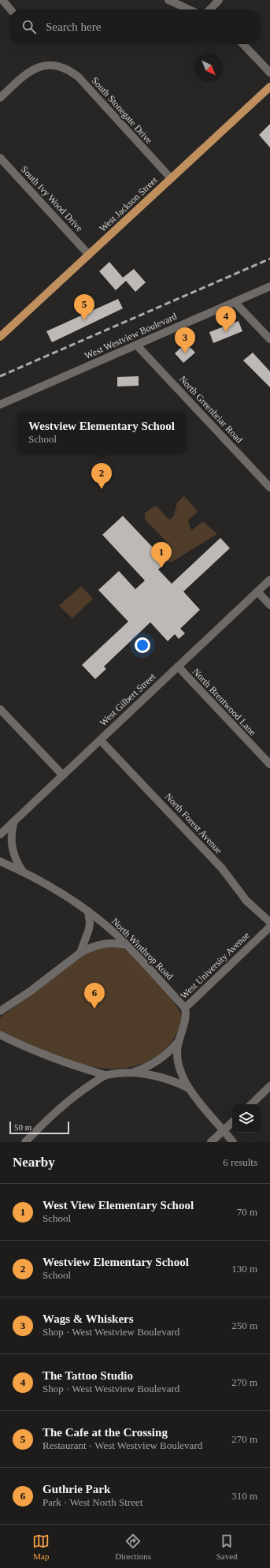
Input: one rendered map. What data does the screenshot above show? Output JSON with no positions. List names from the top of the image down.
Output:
{
  "streets": {
    "main road": ["West Jackson Street"],
    "street": [
      "South Stonegate Drive",
      "South Ivy Wood Drive",
      "West Westview Boulevard",
      "North Greenbriar Road",
      "West Gilbert Street",
      "North Brentwood Lane",
      "North Forest Avenue",
      "North Winthrop Road",
      "West University Avenue"
    ]
  },
  "crossings": [
    ["South Stonegate Drive", "West Jackson Street"],
    ["South Ivy Wood Drive", "West Jackson Street"],
    ["West Westview Boulevard", "North Greenbriar Road"],
    ["West Gilbert Street", "North Brentwood Lane"],
    ["West Gilbert Street", "North Forest Avenue"],
    ["North Winthrop Road", "West University Avenue"]
  ],
  "scale_bar": "50 m",
  "north": "bottom right",
  "page": {
    "search": "Search here",
    "pins": [
      "5",
      "4",
      "3",
      "2",
      "1",
      "6"
    ],
    "popup": ["Westview Elementary School", "School"],
    "scale": "50 m",
    "heading": ["Nearby", "6 results"],
    "list": [
      {
        "mark": "1",
        "name": "West View Elementary School",
        "note": "School",
        "value": "70 m"
      },
      {
        "mark": "2",
        "name": "Westview Elementary School",
        "note": "School",
        "value": "130 m"
      },
      {
        "mark": "3",
        "name": "Wags & Whiskers",
        "note": "Shop · West Westview Boulevard",
        "value": "250 m"
      },
      {
        "mark": "4",
        "name": "The Tattoo Studio",
        "note": "Shop · West Westview Boulevard",
        "value": "270 m"
      },
      {
        "mark": "5",
        "name": "The Cafe at the Crossing",
        "note": "Restaurant · West Westview Boulevard",
        "value": "270 m"
      },
      {
        "mark": "6",
        "name": "Guthrie Park",
        "note": "Park · West North Street",
        "value": "310 m"
      }
    ],
    "nav": ["Map", "Directions", "Saved"]
  }
}
